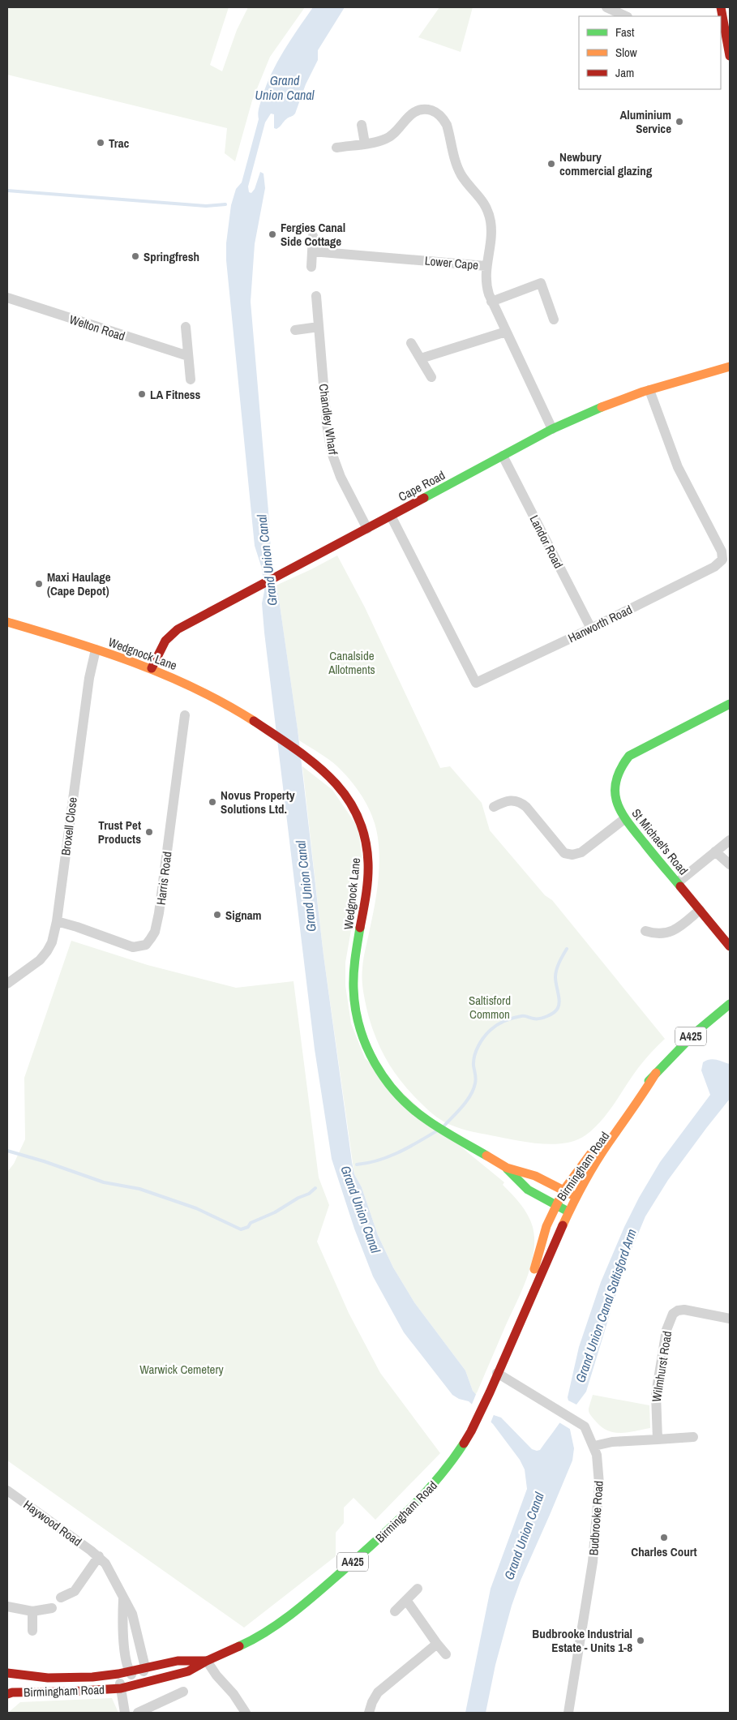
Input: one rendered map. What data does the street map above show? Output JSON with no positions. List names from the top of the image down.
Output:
{
  "streets": {
    "street": [
      "Lower Cape",
      "Welton Road",
      "Chandley Wharf",
      "Cape Road",
      "Landor Road",
      "Hanworth Road",
      "Wedgnock Lane",
      "Broxell Close",
      "St Michael's Road",
      "Harris Road",
      "A425",
      "Birmingham Road",
      "Wilmhurst Road",
      "Budbrooke Road",
      "Haywood Road"
    ]
  },
  "crossings": [
    ["Lower Cape", "Cape Road"],
    ["Chandley Wharf", "Cape Road"],
    ["Cape Road", "Landor Road"],
    ["Cape Road", "Hanworth Road"],
    ["Cape Road", "Wedgnock Lane"],
    ["Landor Road", "Hanworth Road"],
    ["Wedgnock Lane", "Broxell Close"],
    ["Wedgnock Lane", "Birmingham Road"],
    ["Broxell Close", "Harris Road"],
    ["Birmingham Road", "Budbrooke Road"],
    ["Birmingham Road", "Haywood Road"]
  ],
  "water": ["Grand Union Canal", "Grand Union Canal Saltisford Arm"],
  "parks": ["Canalside Allotments", "Saltisford Common", "Warwick Cemetery"],
  "places": [
    "Aluminium Service",
    "Trac",
    "Newbury commercial glazing",
    "Fergies Canal Side Cottage",
    "Springfresh",
    "LA Fitness",
    "Maxi Haulage (Cape Depot)",
    "Novus Property Solutions Ltd.",
    "Trust Pet Products",
    "Signam",
    "Charles Court",
    "Budbrooke Industrial Estate - Units 1-8"
  ],
  "legend": ["Fast", "Slow", "Jam"]
}
